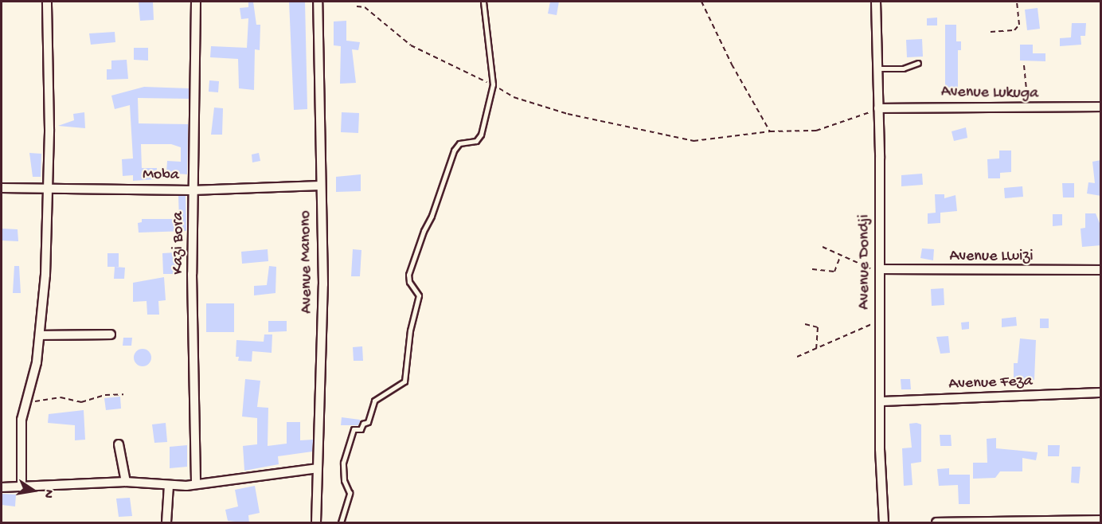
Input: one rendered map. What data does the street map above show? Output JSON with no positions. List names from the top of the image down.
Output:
{
  "streets": {
    "street": [
      "Avenue Lukuga",
      "Moba",
      "Kazi Bora",
      "Avenue Lwizi",
      "Avenue Manono",
      "Avenue Dondji",
      "Avenue Feza"
    ]
  },
  "crossings": [
    ["Avenue Lukuga", "Avenue Dondji"],
    ["Moba", "Kazi Bora"],
    ["Moba", "Avenue Manono"],
    ["Avenue Lwizi", "Avenue Dondji"],
    ["Avenue Dondji", "Avenue Feza"]
  ],
  "north": "right"
}
